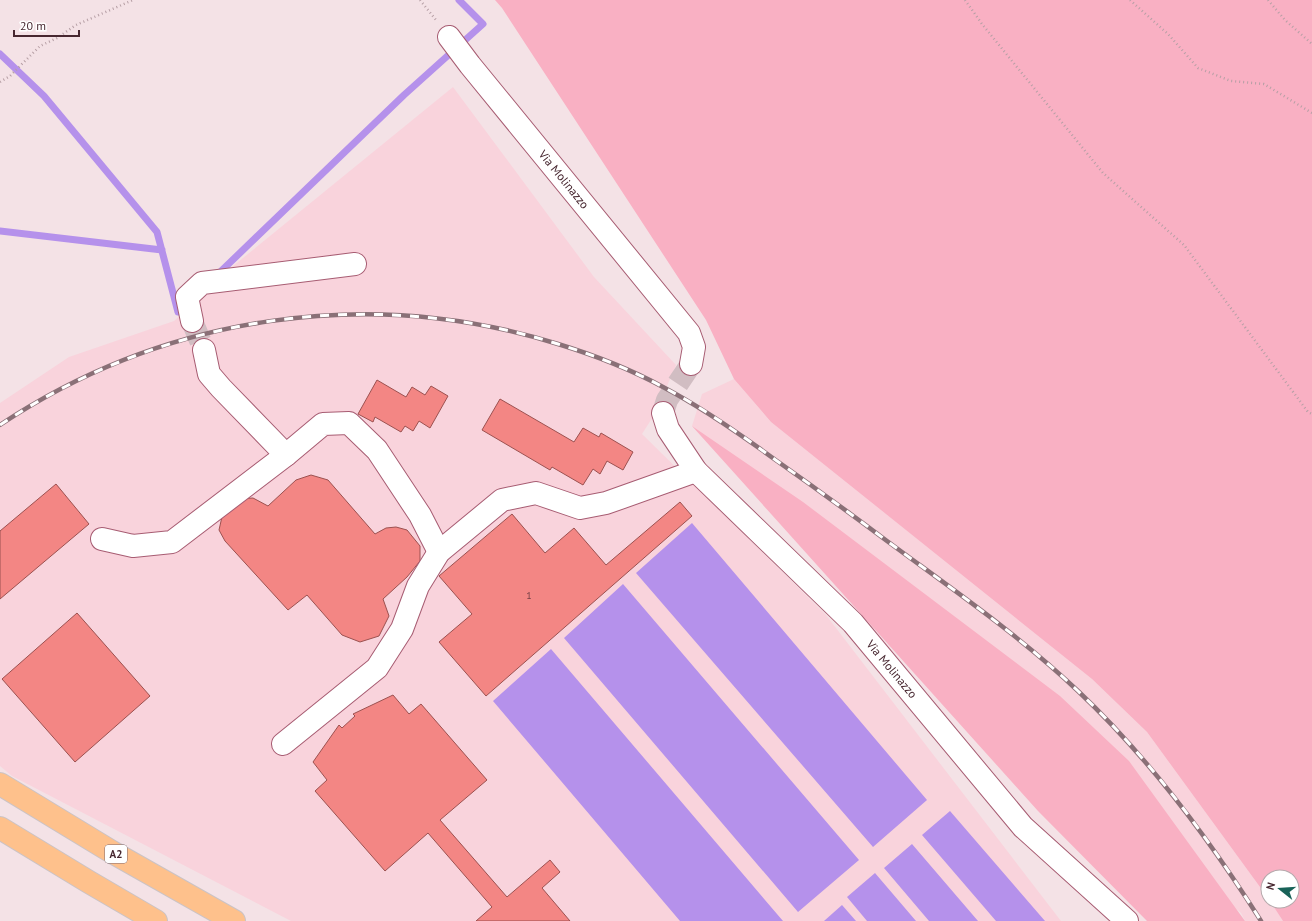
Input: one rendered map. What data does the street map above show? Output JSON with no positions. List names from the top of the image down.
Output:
{
  "streets": {
    "highway": ["A2"],
    "street": ["Via Molinazzo"]
  },
  "house_numbers": ["1"],
  "scale_bar": "20 m",
  "north": "left"
}
